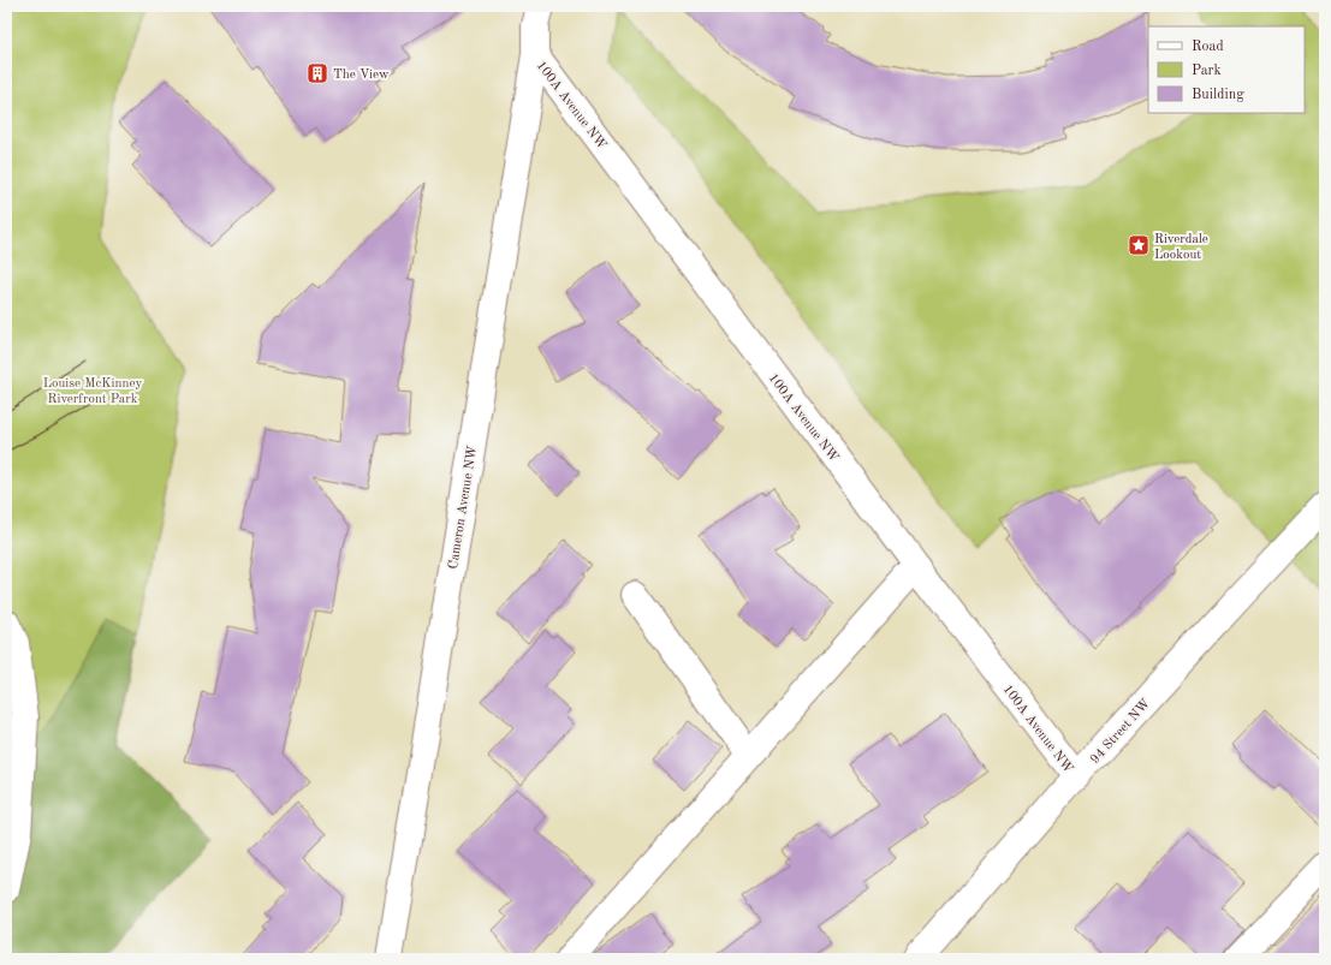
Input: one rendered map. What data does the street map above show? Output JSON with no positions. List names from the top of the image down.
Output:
{
  "streets": {
    "street": ["100A Avenue NW", "Cameron Avenue NW", "94 Street NW"]
  },
  "crossings": [
    ["100A Avenue NW", "Cameron Avenue NW"],
    ["100A Avenue NW", "94 Street NW"]
  ],
  "parks": ["Louise McKinney Riverfront Park"],
  "places": {
    "building": ["The View"],
    "place": ["Riverdale Lookout"]
  },
  "legend": ["Road", "Park", "Building"]
}
